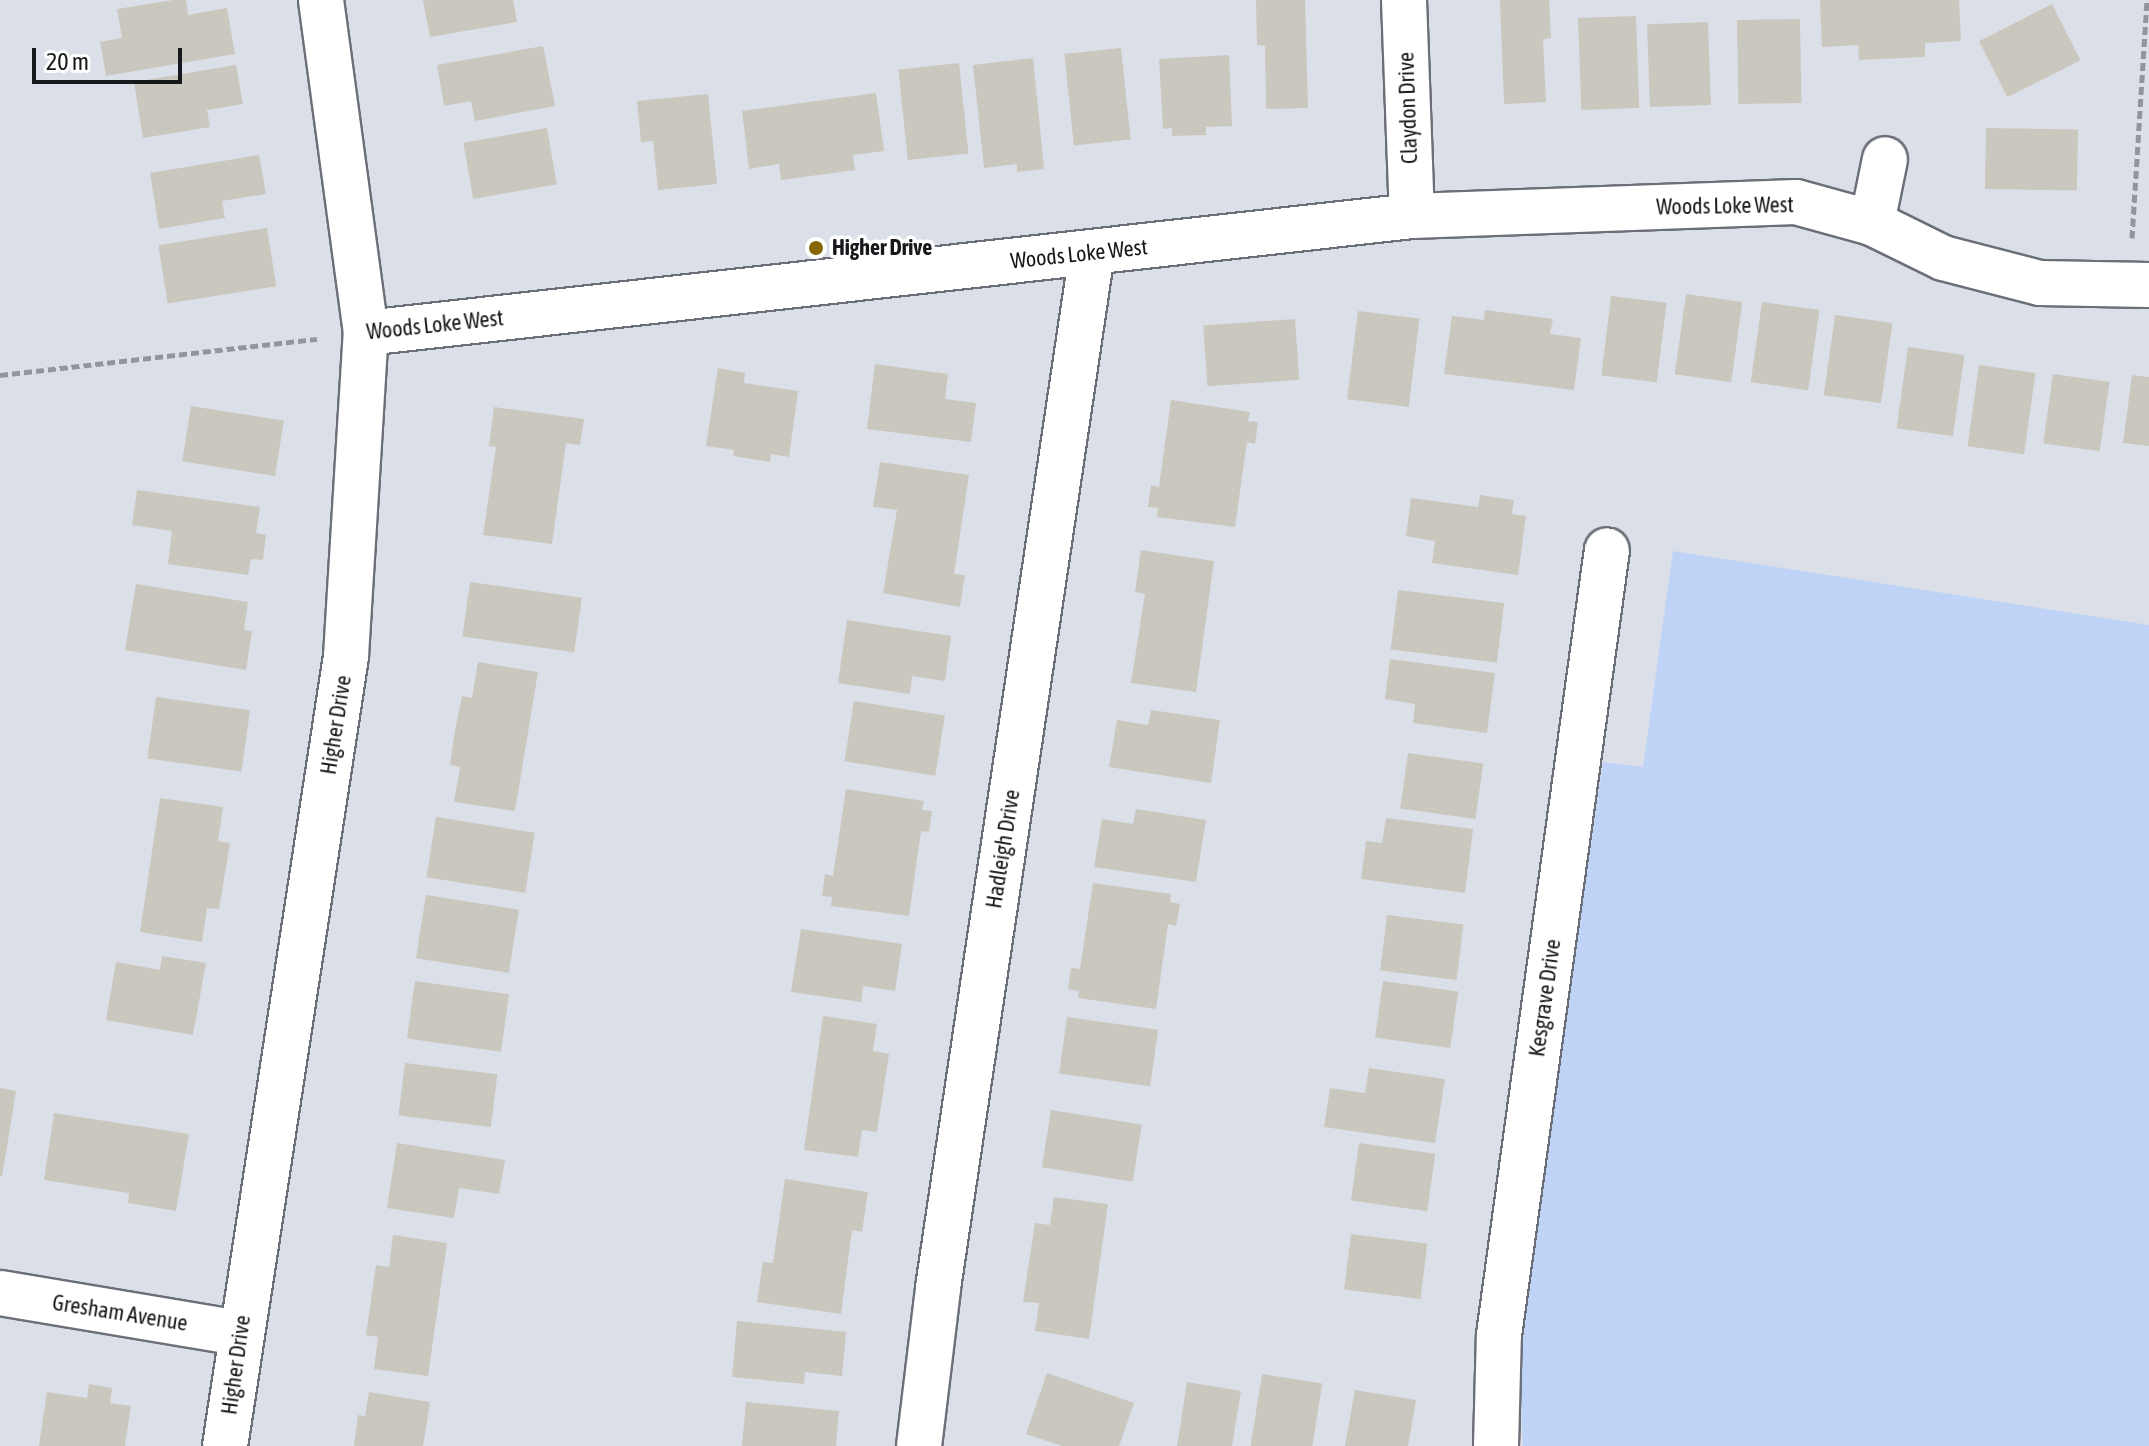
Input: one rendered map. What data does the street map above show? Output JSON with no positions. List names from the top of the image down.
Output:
{
  "streets": {
    "street": [
      "Claydon Drive",
      "Woods Loke West",
      "Higher Drive",
      "Hadleigh Drive",
      "Kesgrave Drive",
      "Gresham Avenue"
    ]
  },
  "crossings": [
    ["Claydon Drive", "Woods Loke West"],
    ["Woods Loke West", "Higher Drive"],
    ["Woods Loke West", "Hadleigh Drive"],
    ["Higher Drive", "Gresham Avenue"]
  ],
  "places": ["Higher Drive"],
  "scale_bar": "20 m"
}
